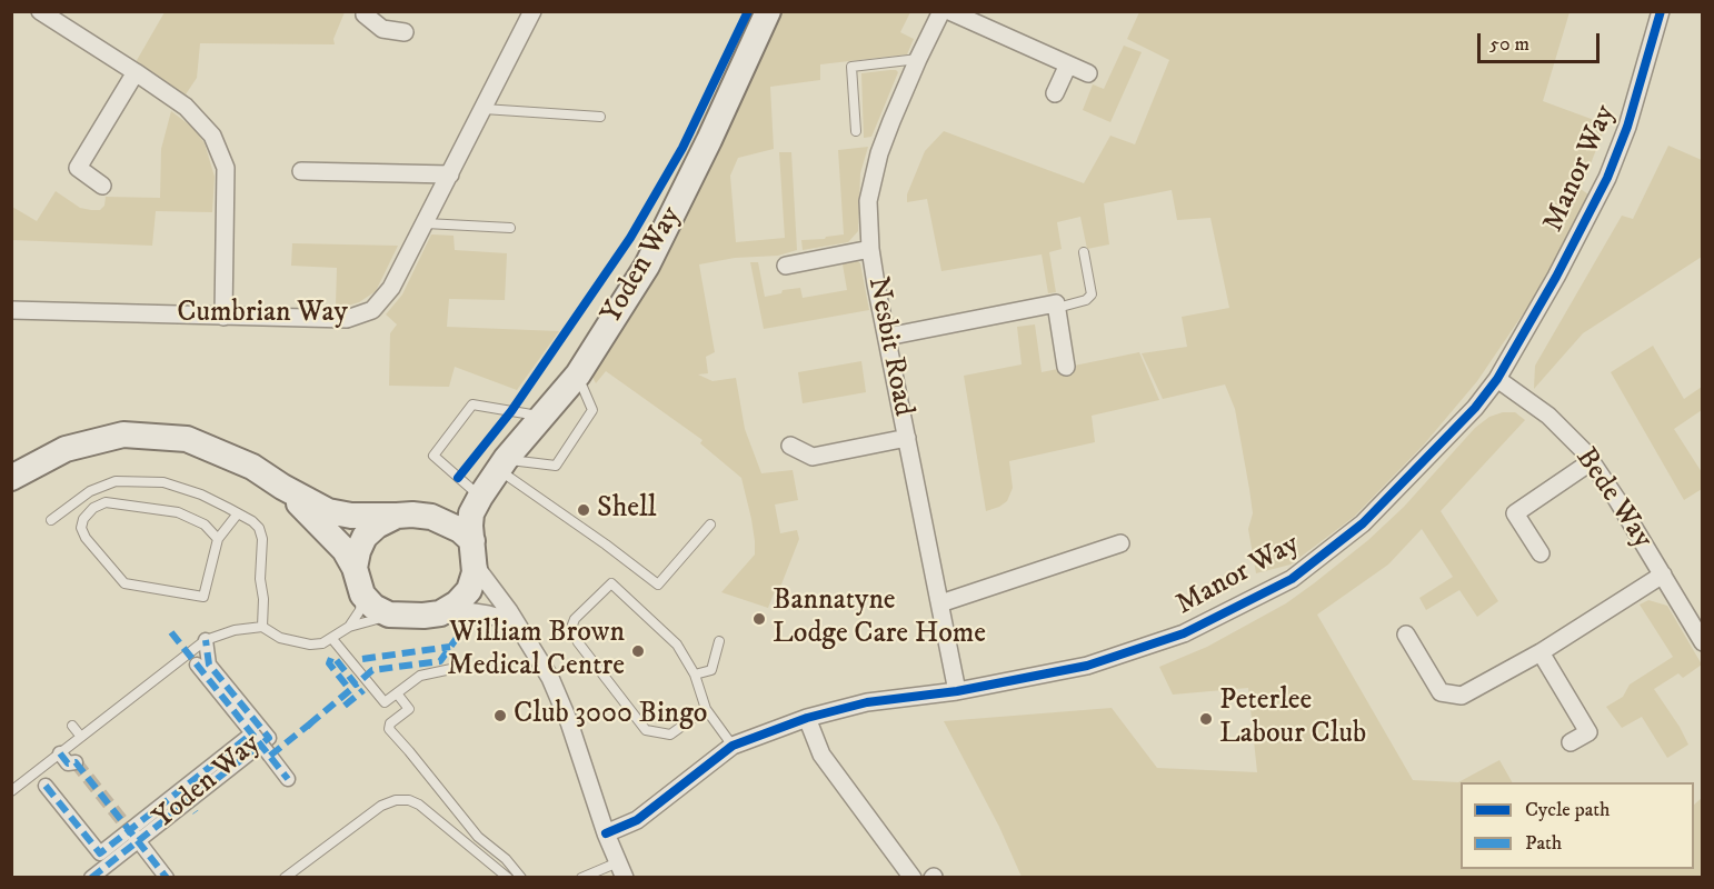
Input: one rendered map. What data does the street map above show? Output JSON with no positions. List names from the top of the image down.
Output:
{
  "streets": {
    "main road": ["Yoden Way"],
    "street": [
      "Manor Way",
      "Cumbrian Way",
      "Nesbit Road",
      "Bede Way"
    ]
  },
  "crossings": [
    ["Manor Way", "Nesbit Road"],
    ["Manor Way", "Bede Way"]
  ],
  "places": [
    "Shell",
    "Bannatyne Lodge Care Home",
    "William Brown Medical Centre",
    "Club 3000 Bingo",
    "Peterlee Labour Club"
  ],
  "legend": ["Cycle path", "Path"],
  "scale_bar": "50 m"
}
